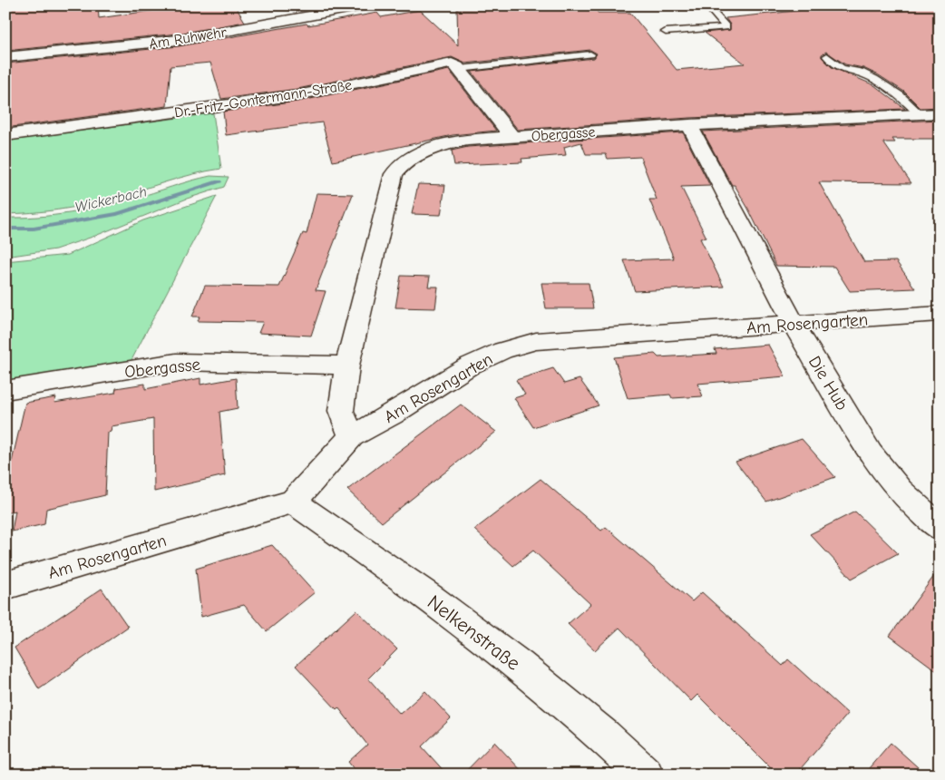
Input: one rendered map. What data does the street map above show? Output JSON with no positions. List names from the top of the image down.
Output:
{
  "streets": {
    "street": [
      "Am Ruhwehr",
      "Dr.-Fritz-Gontermann-Straße",
      "Obergasse",
      "Am Rosengarten",
      "Die Hub",
      "Nelkenstraße"
    ]
  },
  "crossings": [
    ["Obergasse", "Am Rosengarten"],
    ["Obergasse", "Die Hub"],
    ["Am Rosengarten", "Die Hub"],
    ["Am Rosengarten", "Nelkenstraße"]
  ],
  "water": ["Wickerbach"]
}
